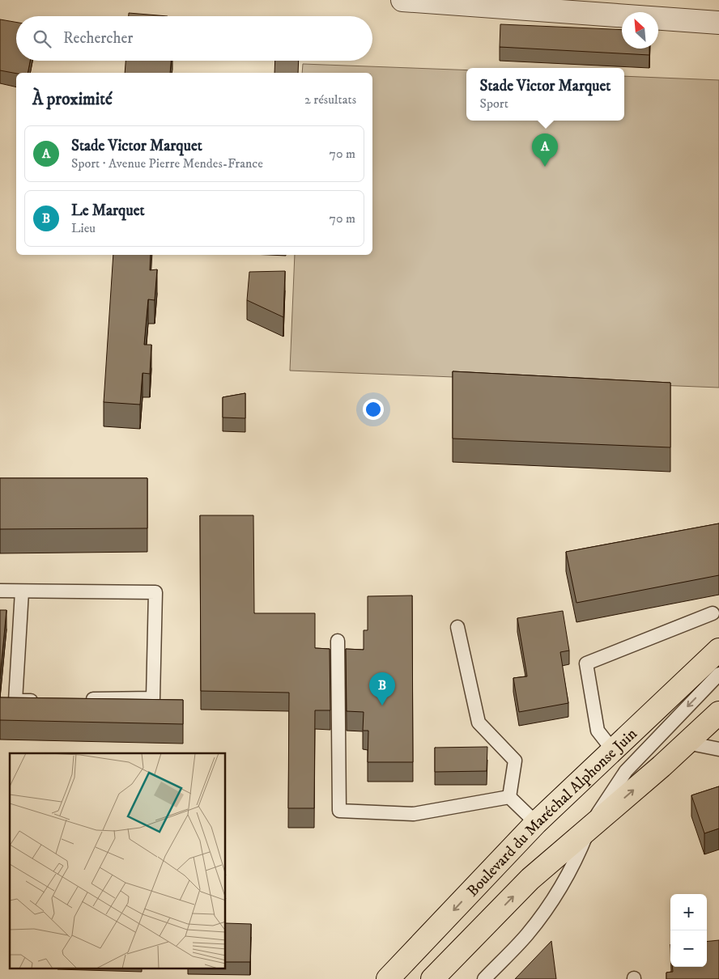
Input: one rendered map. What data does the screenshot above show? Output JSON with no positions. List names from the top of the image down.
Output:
{
  "streets": {
    "main road": ["Boulevard du Maréchal Alphonse Juin"]
  },
  "north": "top left",
  "page": {
    "search": "Rechercher",
    "popup": ["Stade Victor Marquet", "Sport"],
    "heading": ["À proximité", "2 résultats"],
    "list": [
      {
        "mark": "A",
        "name": "Stade Victor Marquet",
        "note": "Sport · Avenue Pierre Mendes-France",
        "value": "70 m"
      },
      {
        "mark": "B",
        "name": "Le Marquet",
        "note": "Lieu",
        "value": "70 m"
      }
    ],
    "pins": ["A", "B"],
    "map_buttons": ["+", "−"]
  }
}
